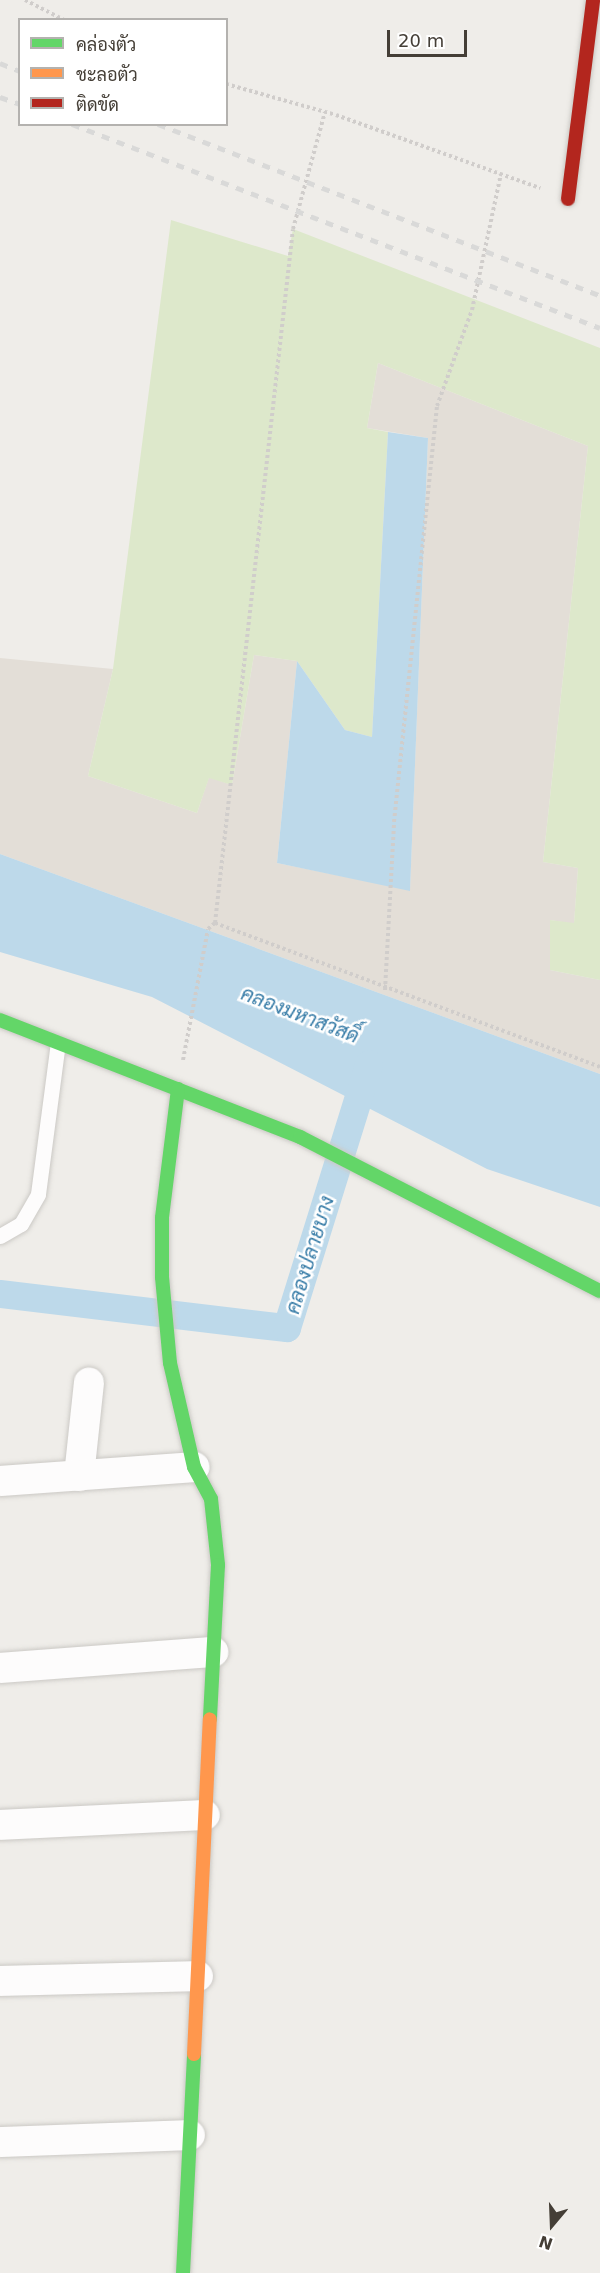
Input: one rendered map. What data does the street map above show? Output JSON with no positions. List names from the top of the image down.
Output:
{
  "water": ["คลองมหาสวัสดิ์", "คลองปลายบาง"],
  "legend": ["คล่องตัว", "ชะลอตัว", "ติดขัด"],
  "scale_bar": "20 m",
  "north": "bottom"
}
